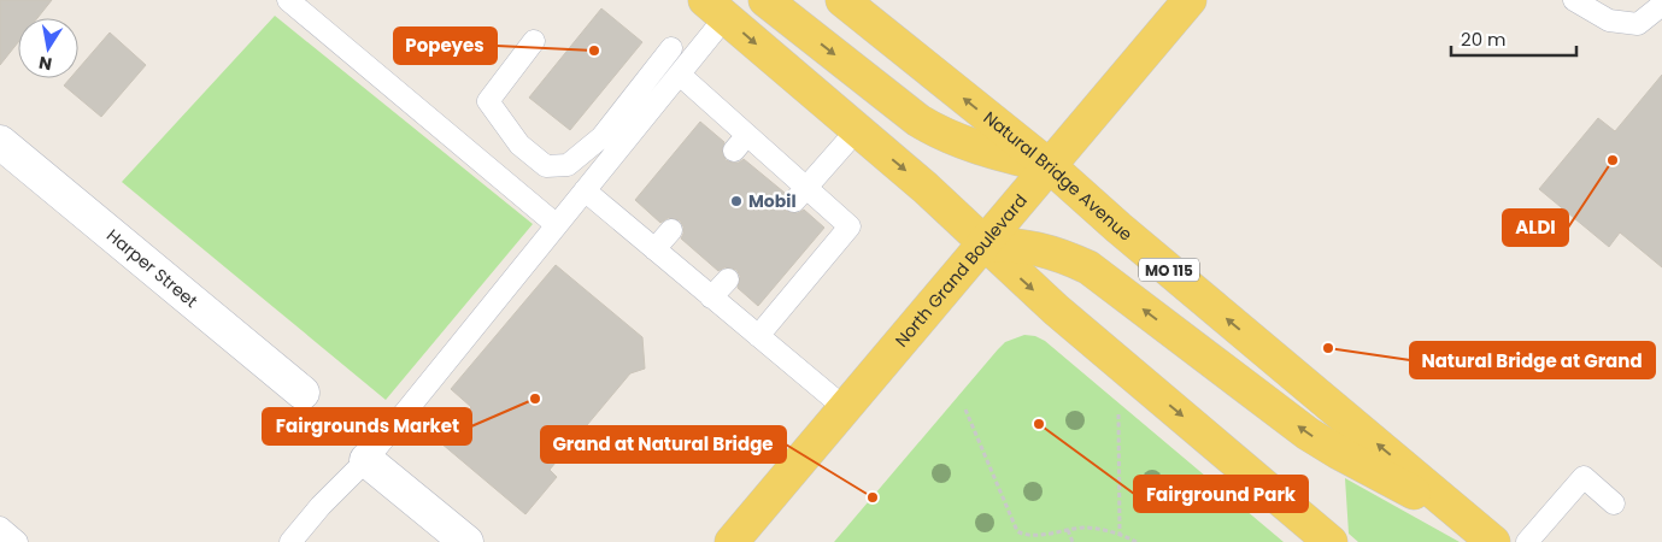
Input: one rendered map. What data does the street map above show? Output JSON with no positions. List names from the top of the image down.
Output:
{
  "streets": {
    "main road": ["Natural Bridge Avenue", "MO 115", "North Grand Boulevard"],
    "street": ["Harper Street"]
  },
  "crossings": [
    ["Natural Bridge Avenue", "North Grand Boulevard"]
  ],
  "places": [
    "Popeyes",
    "ALDI",
    "Mobil",
    "Natural Bridge at Grand",
    "Fairgrounds Market",
    "Fairground Park",
    "Grand at Natural Bridge"
  ],
  "scale_bar": "20 m",
  "north": "bottom"
}
